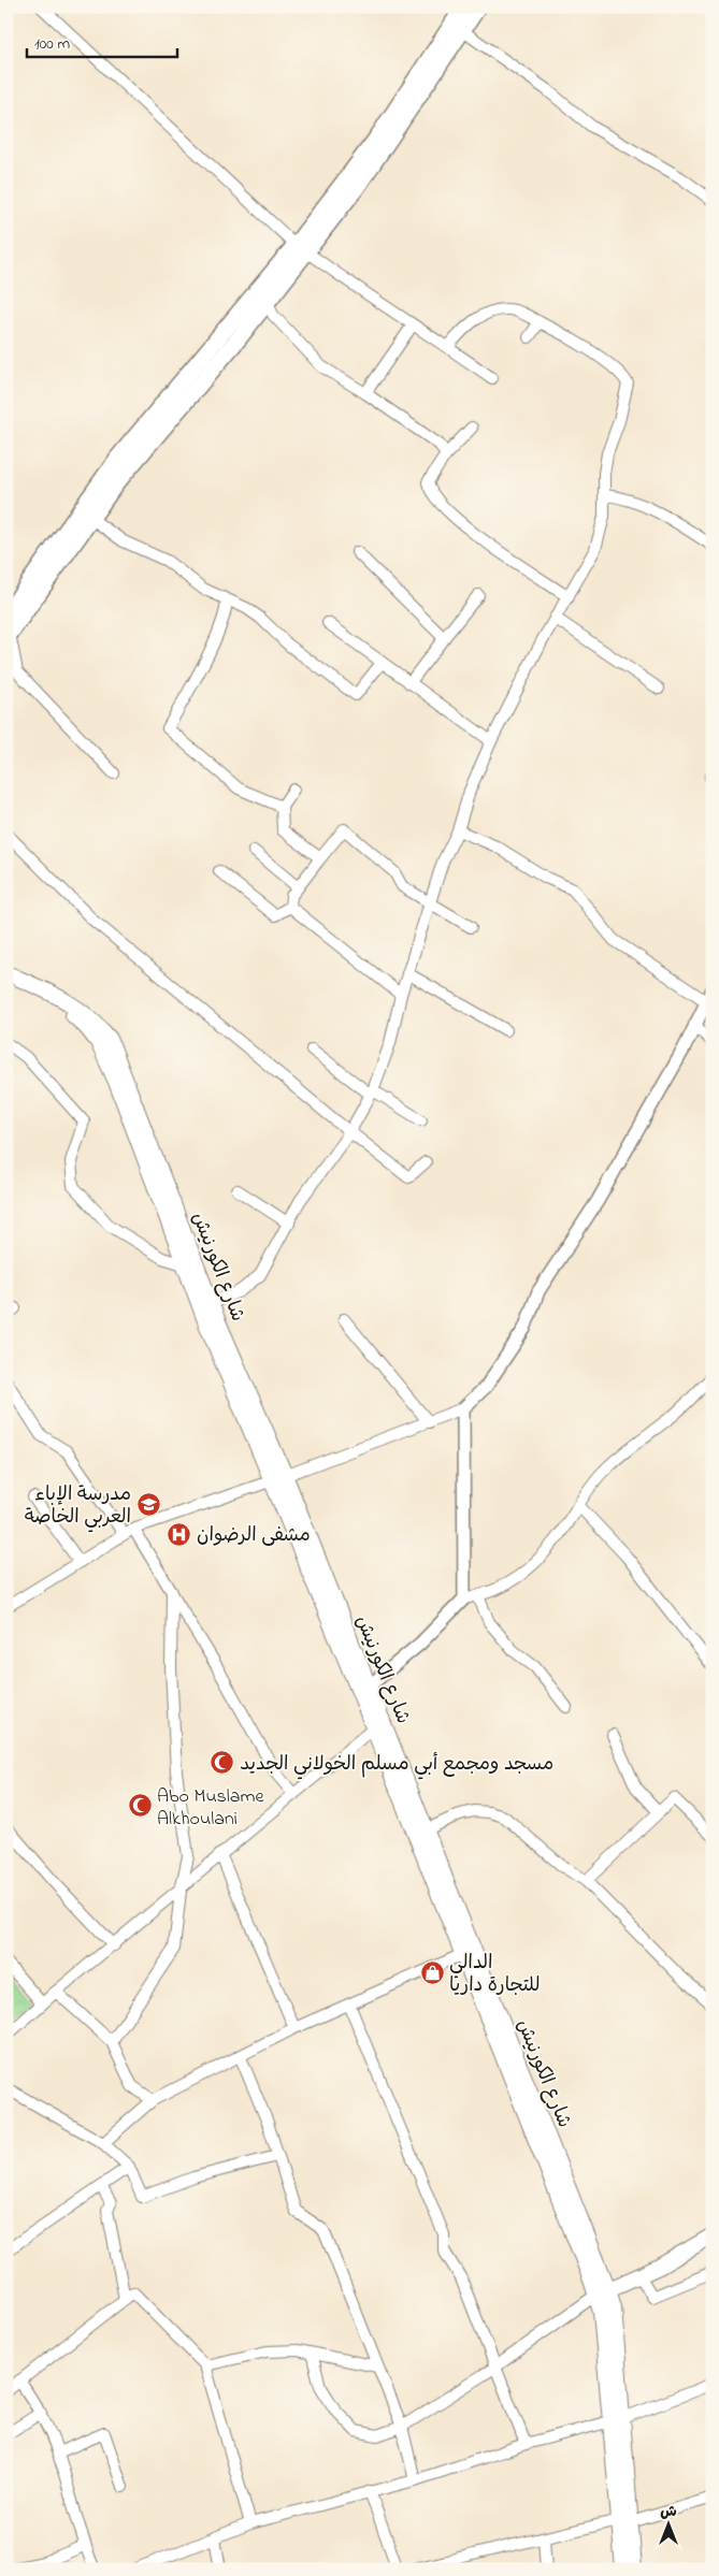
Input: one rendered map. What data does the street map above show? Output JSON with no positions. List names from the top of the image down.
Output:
{
  "streets": {
    "main road": ["شارع الكورنيش"]
  },
  "places": {
    "school or university": ["مدرسة الإباء العربي الخاصة"],
    "hospital": ["مشفى الرضوان"],
    "mosque": ["مسجد ومجمع أبي مسلم الخولاني الجديد", "Abo Muslame Alkhoulani"],
    "shop": ["الدالي للتجارة داريا"]
  },
  "scale_bar": "100 m",
  "north": "top"
}
